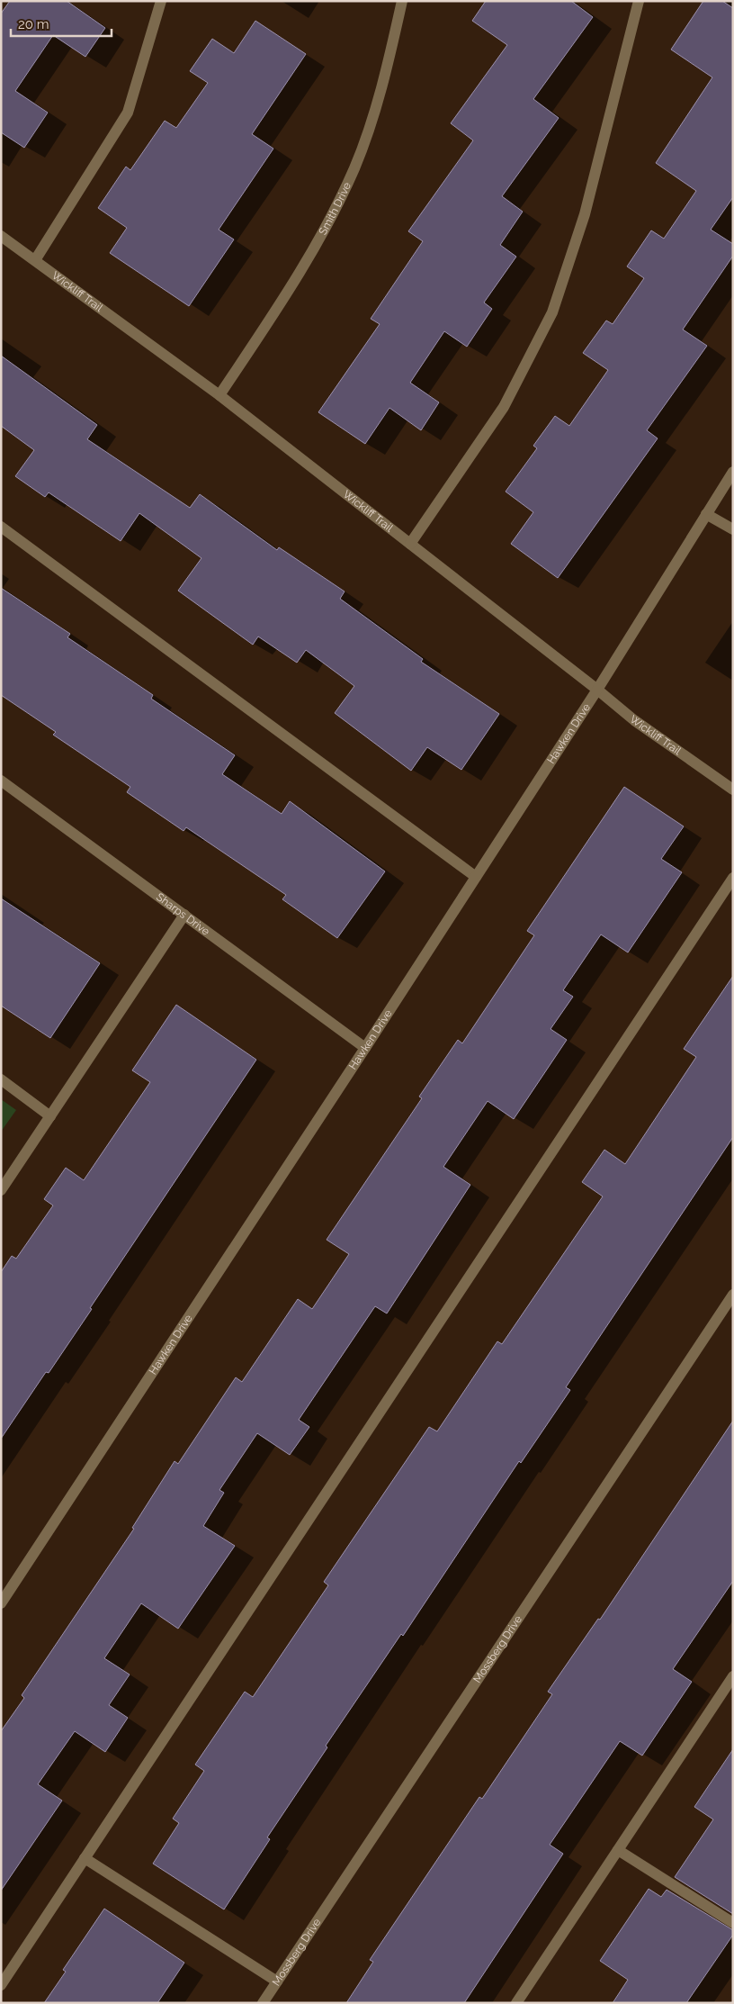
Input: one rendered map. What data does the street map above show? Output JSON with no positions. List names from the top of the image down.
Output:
{
  "streets": {
    "street": [
      "Smith Drive",
      "Wickliff Trail",
      "Hawken Drive",
      "Sharps Drive",
      "Mossberg Drive"
    ]
  },
  "crossings": [
    ["Smith Drive", "Wickliff Trail"],
    ["Wickliff Trail", "Hawken Drive"],
    ["Hawken Drive", "Sharps Drive"]
  ],
  "scale_bar": "20 m"
}
